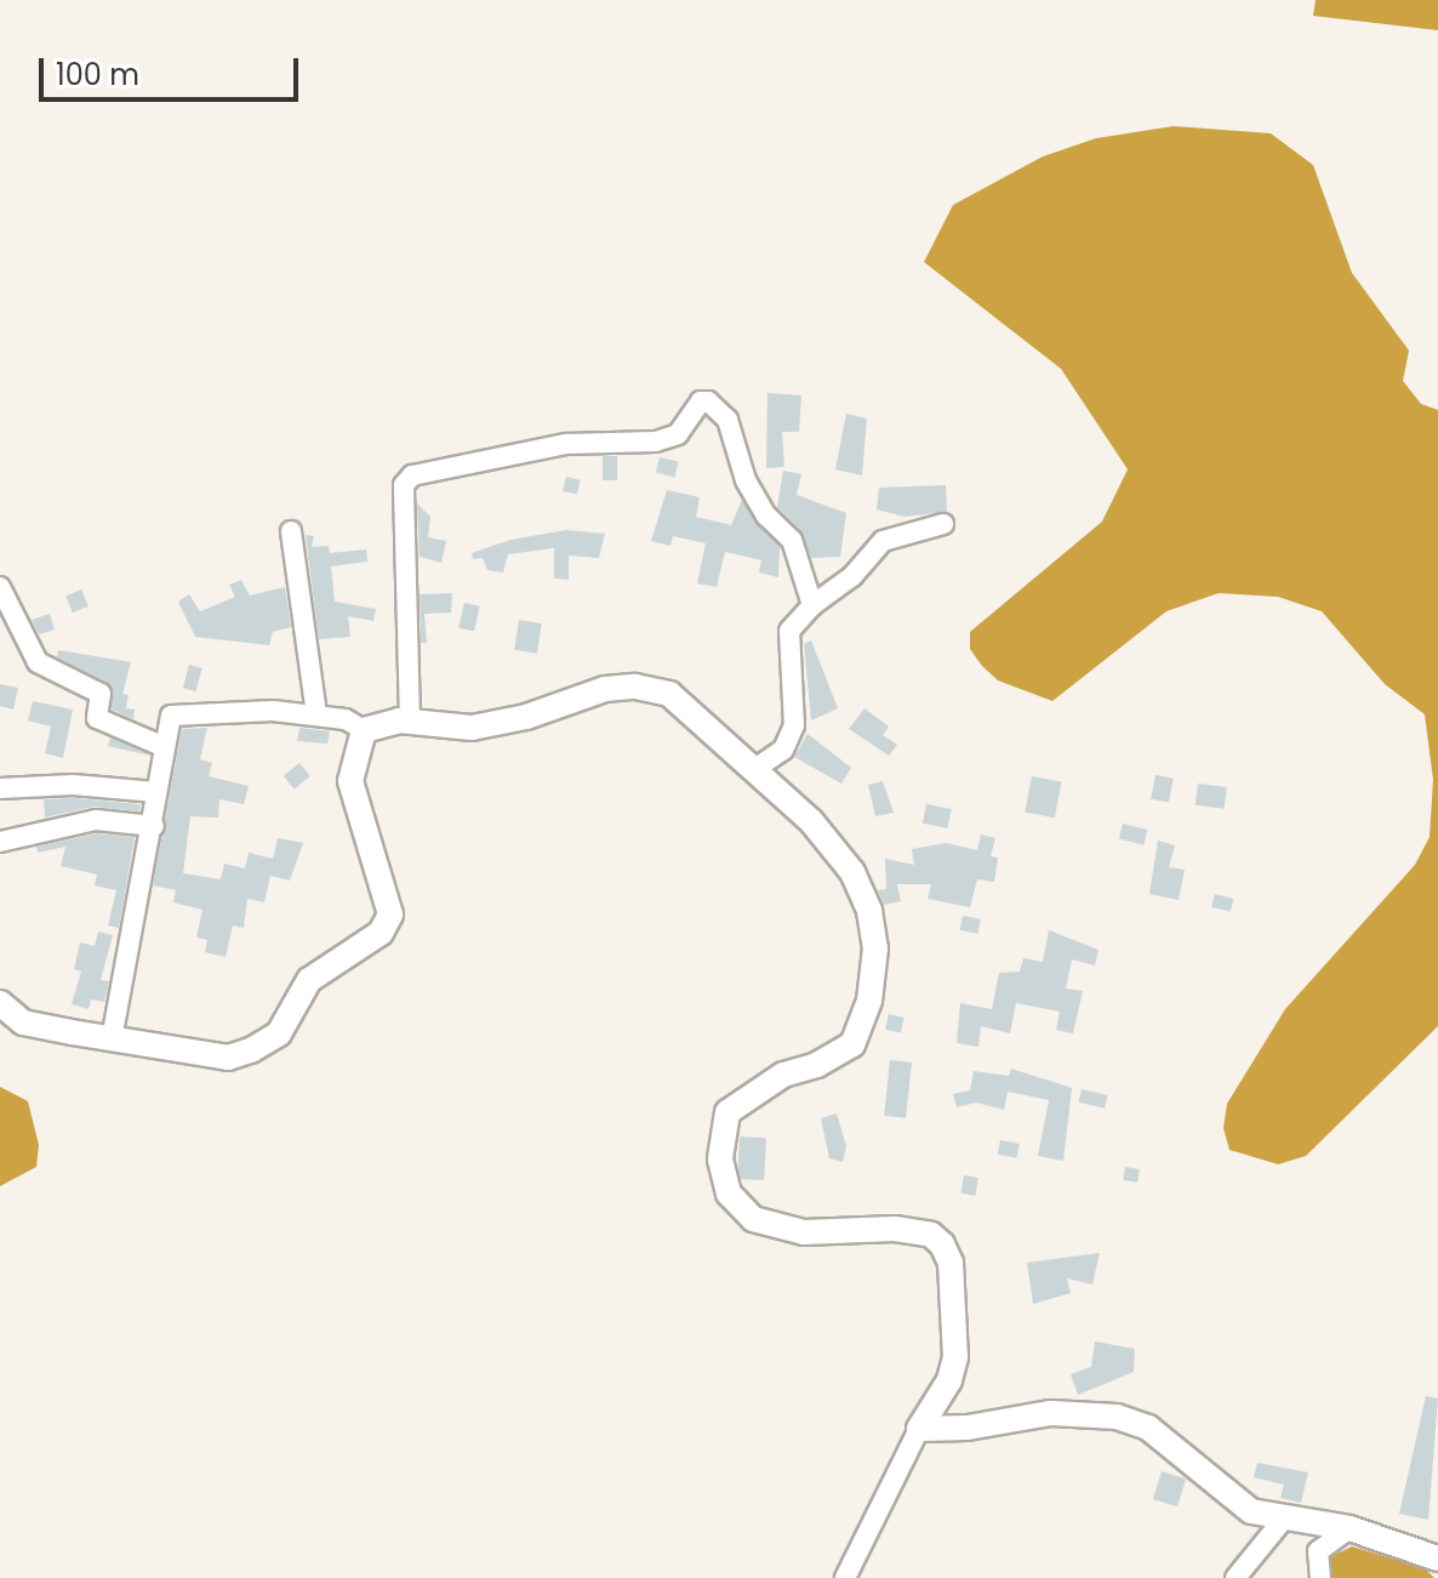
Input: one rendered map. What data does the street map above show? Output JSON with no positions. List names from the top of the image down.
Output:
{
  "scale_bar": "100 m"
}
